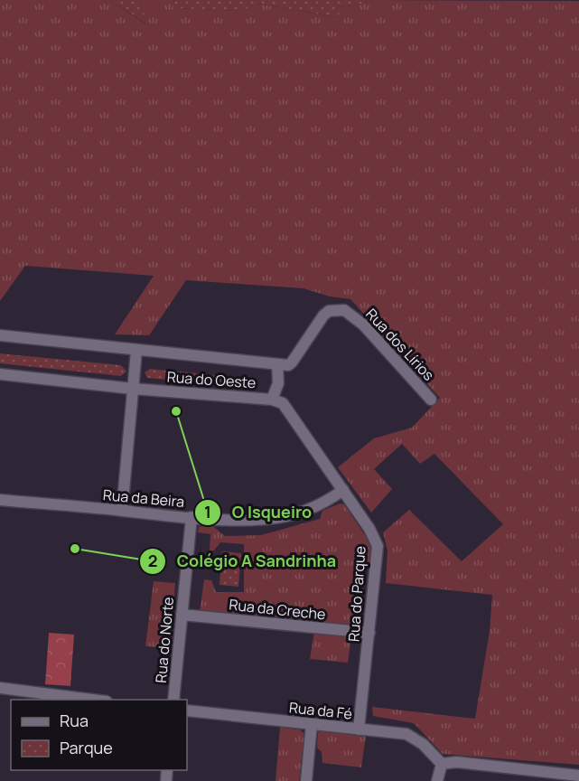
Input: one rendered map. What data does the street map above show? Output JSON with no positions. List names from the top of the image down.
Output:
{
  "streets": {
    "street": [
      "Rua dos Lírios",
      "Rua do Oeste",
      "Rua da Beira",
      "Rua do Parque",
      "Rua da Creche",
      "Rua do Norte",
      "Rua da Fé"
    ]
  },
  "crossings": [
    ["Rua dos Lírios", "Rua do Oeste"],
    ["Rua do Oeste", "Rua do Parque"],
    ["Rua da Beira", "Rua do Parque"],
    ["Rua da Beira", "Rua do Norte"],
    ["Rua do Parque", "Rua da Creche"],
    ["Rua do Parque", "Rua da Fé"],
    ["Rua da Creche", "Rua do Norte"]
  ],
  "places": ["O Isqueiro", "Colégio A Sandrinha"],
  "legend": ["Rua", "Parque"]
}
